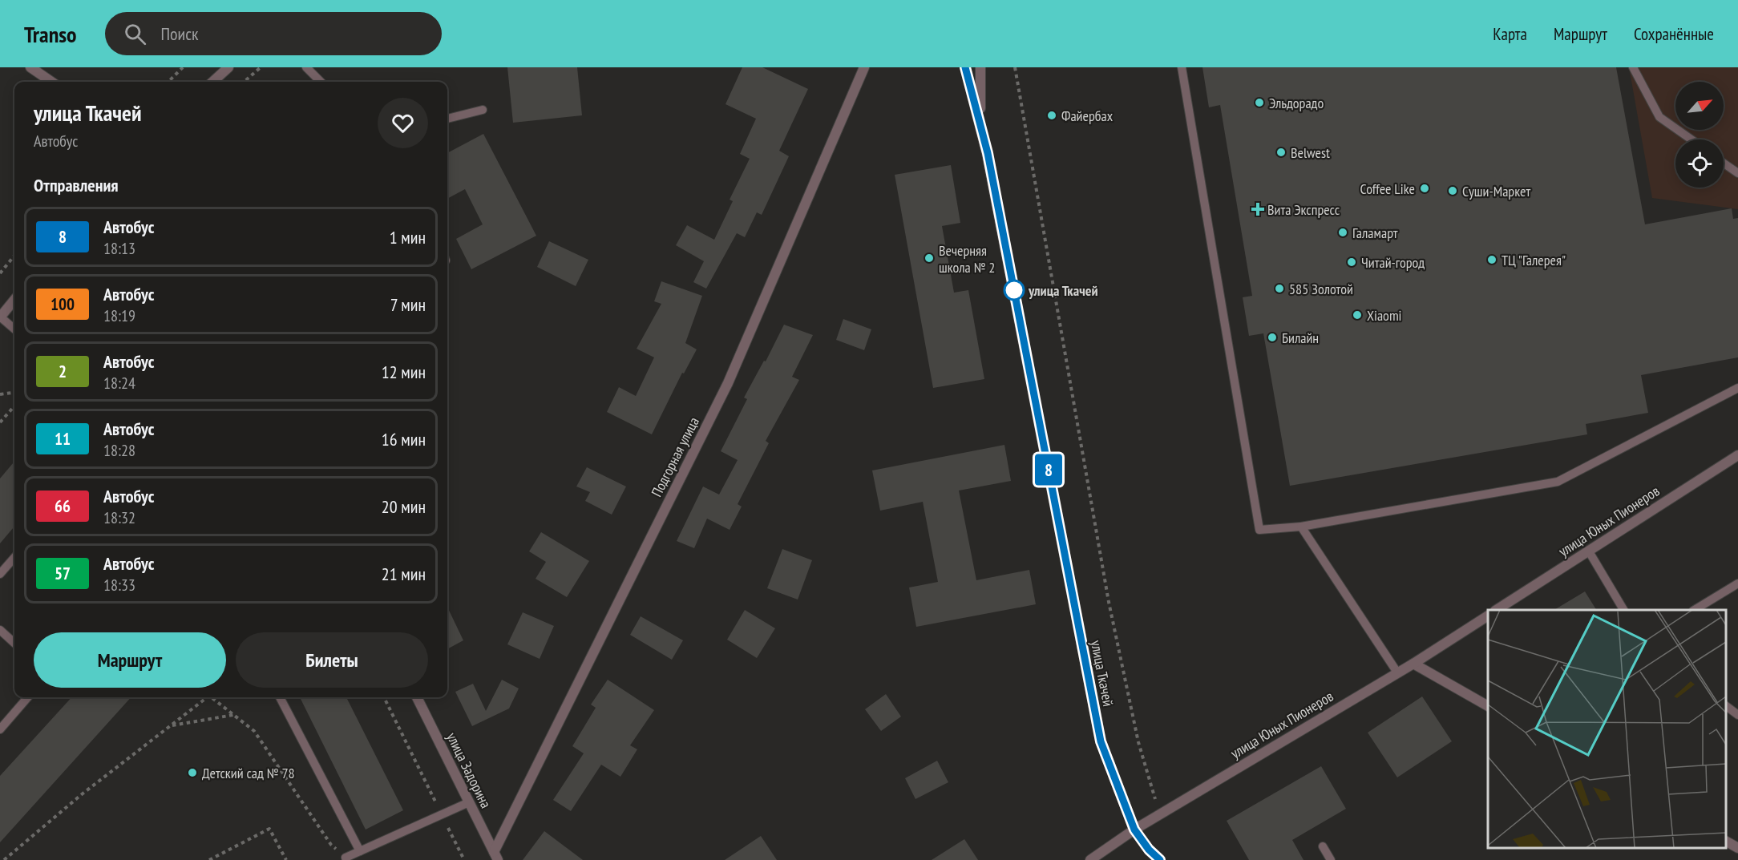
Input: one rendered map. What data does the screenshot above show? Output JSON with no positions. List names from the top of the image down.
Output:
{
  "streets": {
    "street": [
      "Подгорная улица",
      "улица Юных Пионеров",
      "улица Ткачей",
      "улица Задорина"
    ]
  },
  "crossings": [
    ["Подгорная улица", "улица Задорина"],
    ["улица Юных Пионеров", "улица Ткачей"]
  ],
  "places": {
    "other": [
      "Эльдорадо",
      "Файербах",
      "Belwest",
      "Coffee Like",
      "Суши-Маркет",
      "Галамарт",
      "Вечерняя школа № 2",
      "ТЦ \"Галерея\"",
      "Читай-город",
      "585 Золотой",
      "улица Ткачей",
      "Xiaomi",
      "Билайн",
      "Детский сад № 78"
    ],
    "health": ["Вита Экспресс"]
  },
  "lines": ["bus line 8"],
  "north": "top right",
  "page": {
    "header": "Transo",
    "search": "Поиск",
    "nav": ["Карта", "Маршрут", "Сохранённые"],
    "on_map": "8",
    "heading": [
      ["улица Ткачей", "Автобус"],
      "Отправления"
    ],
    "list": [
      {
        "mark": "8",
        "name": "Автобус",
        "note": "18:13",
        "value": "1 мин"
      },
      {
        "mark": "100",
        "name": "Автобус",
        "note": "18:19",
        "value": "7 мин"
      },
      {
        "mark": "2",
        "name": "Автобус",
        "note": "18:24",
        "value": "12 мин"
      },
      {
        "mark": "11",
        "name": "Автобус",
        "note": "18:28",
        "value": "16 мин"
      },
      {
        "mark": "66",
        "name": "Автобус",
        "note": "18:32",
        "value": "20 мин"
      },
      {
        "mark": "57",
        "name": "Автобус",
        "note": "18:33",
        "value": "21 мин"
      }
    ],
    "buttons": ["Маршрут", "Билеты"]
  }
}
